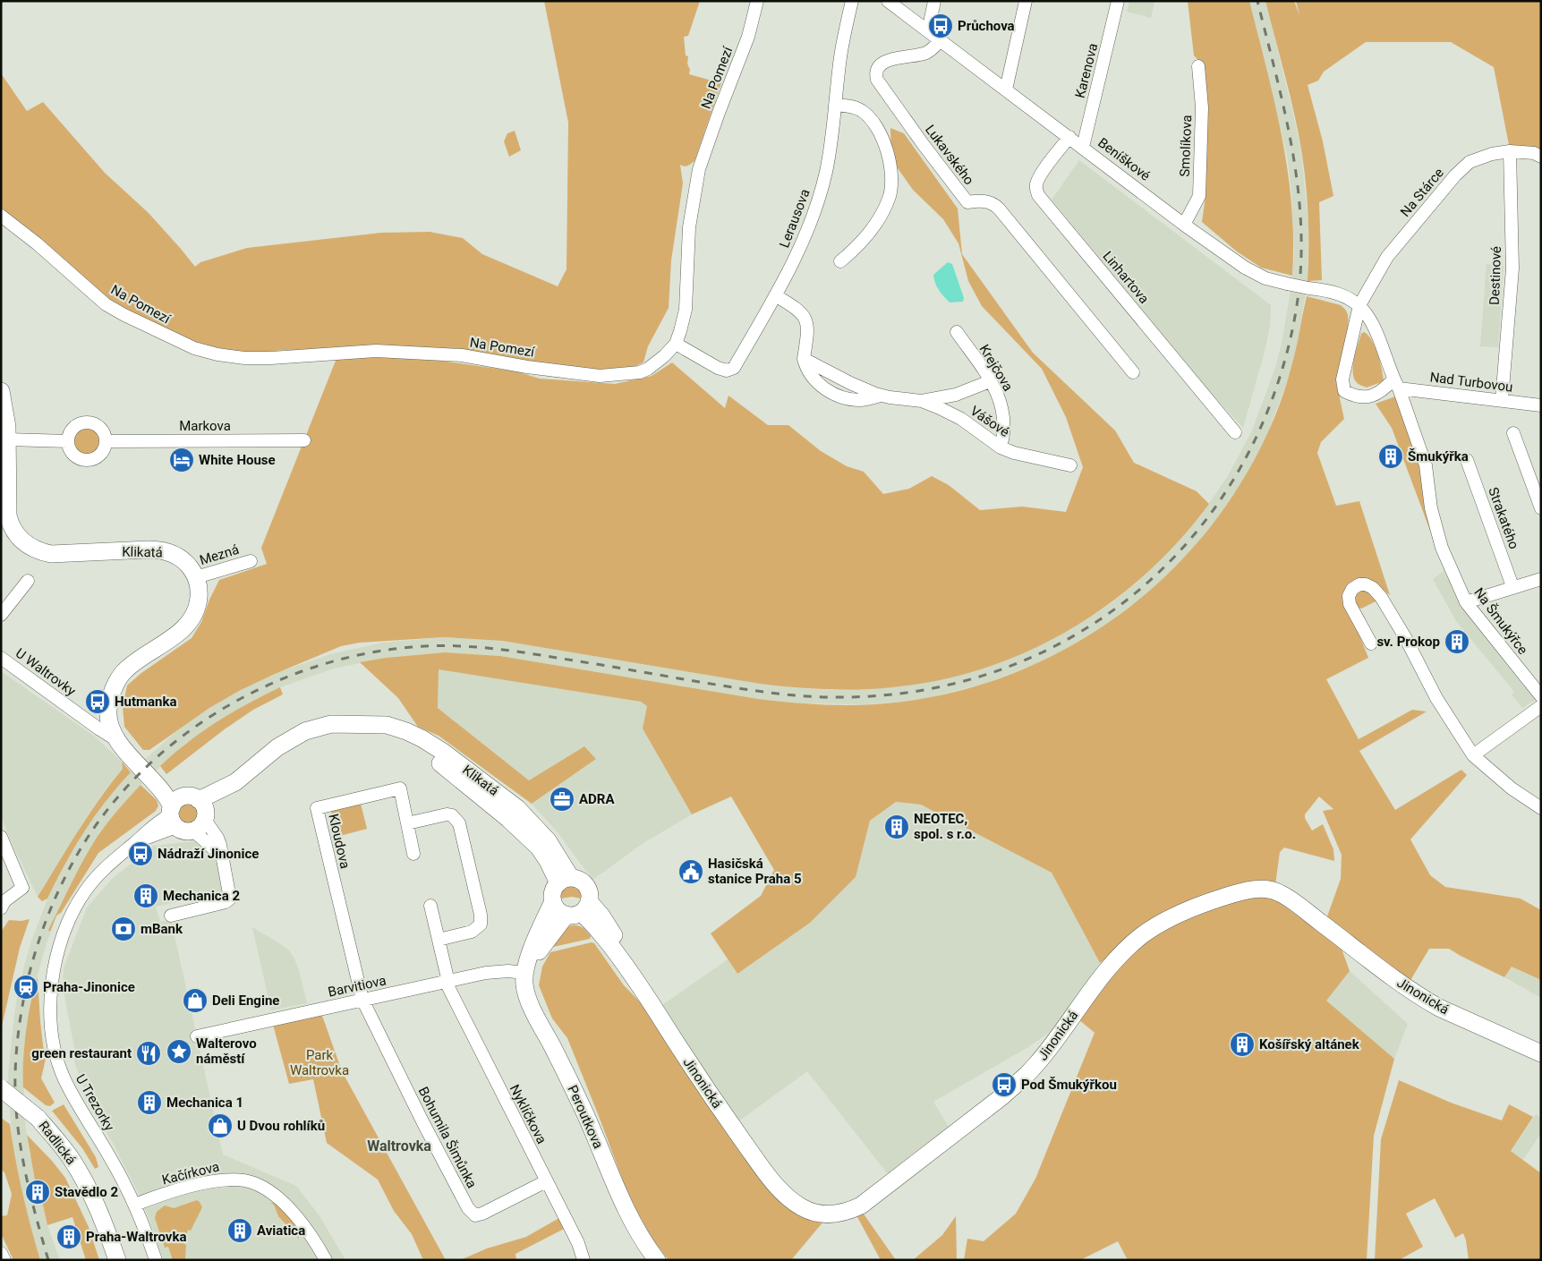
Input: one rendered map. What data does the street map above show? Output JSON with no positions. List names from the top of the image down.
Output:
{
  "streets": {
    "street": [
      "Karenova",
      "Na Pomezí",
      "Smolíkova",
      "Lukavského",
      "Beníškové",
      "Na Stárce",
      "Lerausova",
      "Destinové",
      "Linhartova",
      "Krejčova",
      "Nad Turbovou",
      "Vášové",
      "Markova",
      "Strakatého",
      "Klikatá",
      "Mezná",
      "Na Šmukýřce",
      "U Waltrovky",
      "Kloudova",
      "Barvitiova",
      "Jinonická",
      "U Trezorky",
      "Nyklíčkova",
      "Peroutkova",
      "Bohumila Šimůnka",
      "Radlická",
      "Kačírkova"
    ]
  },
  "crossings": [
    ["Karenova", "Beníškové"],
    ["Na Pomezí", "Lerausova"],
    ["Smolíkova", "Beníškové"],
    ["Lukavského", "Beníškové"],
    ["Beníškové", "Na Stárce"],
    ["Beníškové", "Linhartova"],
    ["Beníškové", "Na Šmukýřce"],
    ["Na Stárce", "Destinové"],
    ["Na Stárce", "Na Šmukýřce"],
    ["Lerausova", "Vášové"],
    ["Destinové", "Nad Turbovou"],
    ["Krejčova", "Vášové"],
    ["Nad Turbovou", "Na Šmukýřce"],
    ["Klikatá", "Mezná"],
    ["Klikatá", "Jinonická"],
    ["Klikatá", "Peroutkova"],
    ["Kloudova", "Barvitiova"],
    ["Kloudova", "Bohumila Šimůnka"],
    ["Barvitiova", "Nyklíčkova"],
    ["Barvitiova", "Peroutkova"],
    ["Barvitiova", "Bohumila Šimůnka"],
    ["Jinonická", "Peroutkova"],
    ["U Trezorky", "Kačírkova"],
    ["Nyklíčkova", "Bohumila Šimůnka"]
  ],
  "districts": ["Waltrovka"],
  "parks": ["Park Waltrovka"],
  "places": {
    "bus stop": [
      "Průchova",
      "Hutmanka",
      "Nádraží Jinonice",
      "Pod Šmukýřkou"
    ],
    "building": [
      "Šmukýřka",
      "sv. Prokop",
      "NEOTEC, spol. s r.o.",
      "Mechanica 2",
      "Košířský altánek",
      "Mechanica 1",
      "Stavědlo 2",
      "Aviatica",
      "Praha-Waltrovka"
    ],
    "hotel": ["White House"],
    "office": ["ADRA"],
    "public building": ["Hasičská stanice Praha 5"],
    "bank": ["mBank"],
    "station": ["Praha-Jinonice"],
    "shop": ["Deli Engine", "U Dvou rohlíků"],
    "place": ["Walterovo náměstí"],
    "restaurant": ["green restaurant"]
  }
}
